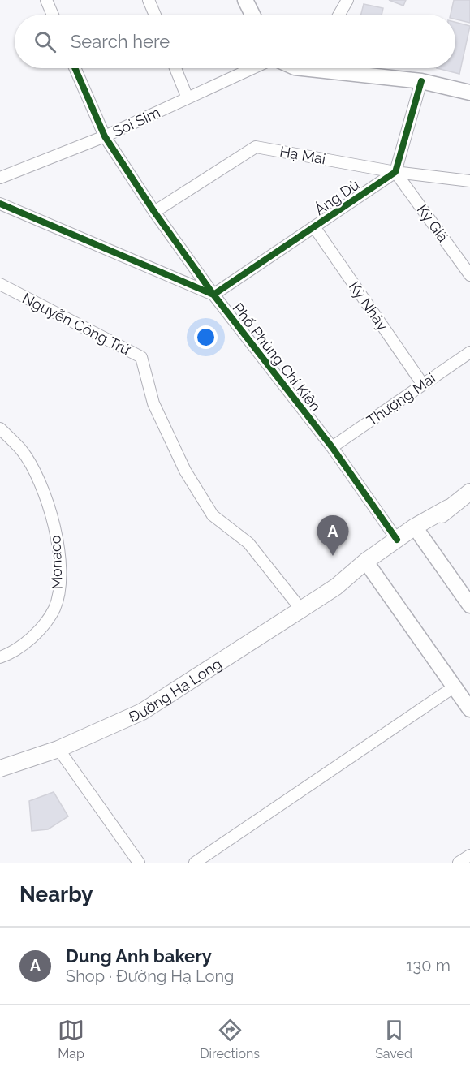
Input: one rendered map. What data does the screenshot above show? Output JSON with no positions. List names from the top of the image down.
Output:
{
  "streets": {
    "main road": ["Đường Hạ Long"],
    "street": [
      "Soi Sim",
      "Hạ Mai",
      "Áng Dù",
      "Kỳ Giã",
      "Kỳ Nhảy",
      "Nguyễn Công Trứ",
      "Phố Phùng Chí Kiên",
      "Thượng Mai",
      "Monaco"
    ]
  },
  "crossings": [
    ["Soi Sim", "Phố Phùng Chí Kiên"],
    ["Hạ Mai", "Áng Dù"],
    ["Hạ Mai", "Kỳ Giã"],
    ["Hạ Mai", "Phố Phùng Chí Kiên"],
    ["Áng Dù", "Kỳ Giã"],
    ["Áng Dù", "Kỳ Nhảy"],
    ["Áng Dù", "Phố Phùng Chí Kiên"],
    ["Kỳ Nhảy", "Thượng Mai"],
    ["Nguyễn Công Trứ", "Đường Hạ Long"],
    ["Phố Phùng Chí Kiên", "Thượng Mai"],
    ["Phố Phùng Chí Kiên", "Đường Hạ Long"]
  ],
  "page": {
    "search": "Search here",
    "pins": "A",
    "heading": "Nearby",
    "list": [
      {
        "mark": "A",
        "name": "Dung Anh bakery",
        "note": "Shop · Đường Hạ Long",
        "value": "130 m"
      }
    ],
    "nav": ["Map", "Directions", "Saved"]
  }
}
